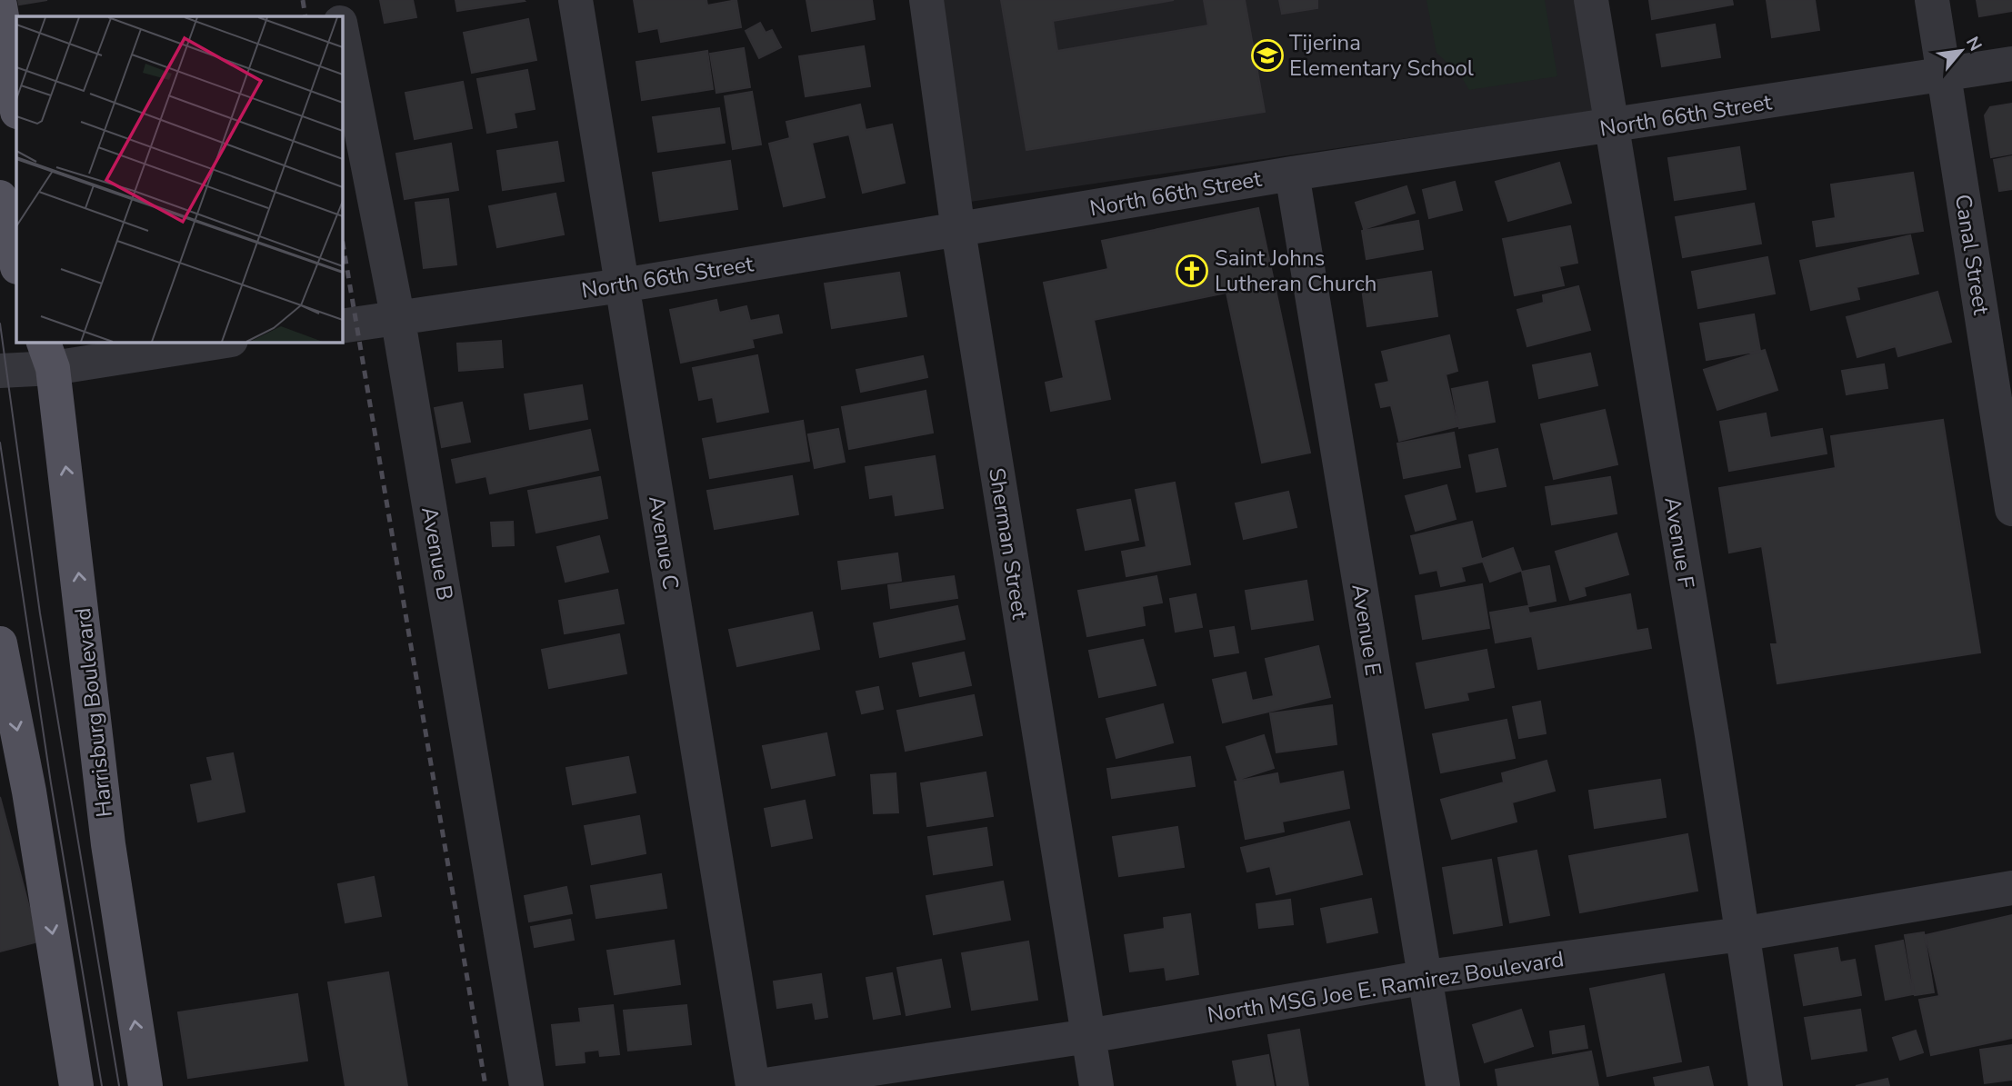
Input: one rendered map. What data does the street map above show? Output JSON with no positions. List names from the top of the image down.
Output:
{
  "streets": {
    "main road": ["Harrisburg Boulevard"],
    "street": [
      "North 66th Street",
      "Canal Street",
      "Avenue C",
      "Avenue F",
      "Sherman Street",
      "Avenue B",
      "Avenue E",
      "North MSG Joe E. Ramirez Boulevard"
    ]
  },
  "crossings": [
    ["North 66th Street", "Canal Street"],
    ["North 66th Street", "Avenue C"],
    ["North 66th Street", "Avenue F"],
    ["North 66th Street", "Sherman Street"],
    ["North 66th Street", "Avenue B"],
    ["North 66th Street", "Avenue E"],
    ["Avenue F", "North MSG Joe E. Ramirez Boulevard"],
    ["Sherman Street", "North MSG Joe E. Ramirez Boulevard"],
    ["Avenue E", "North MSG Joe E. Ramirez Boulevard"]
  ],
  "places": {
    "school or university": ["Tijerina Elementary School"],
    "church": ["Saint Johns Lutheran Church"]
  },
  "north": "top right"
}
